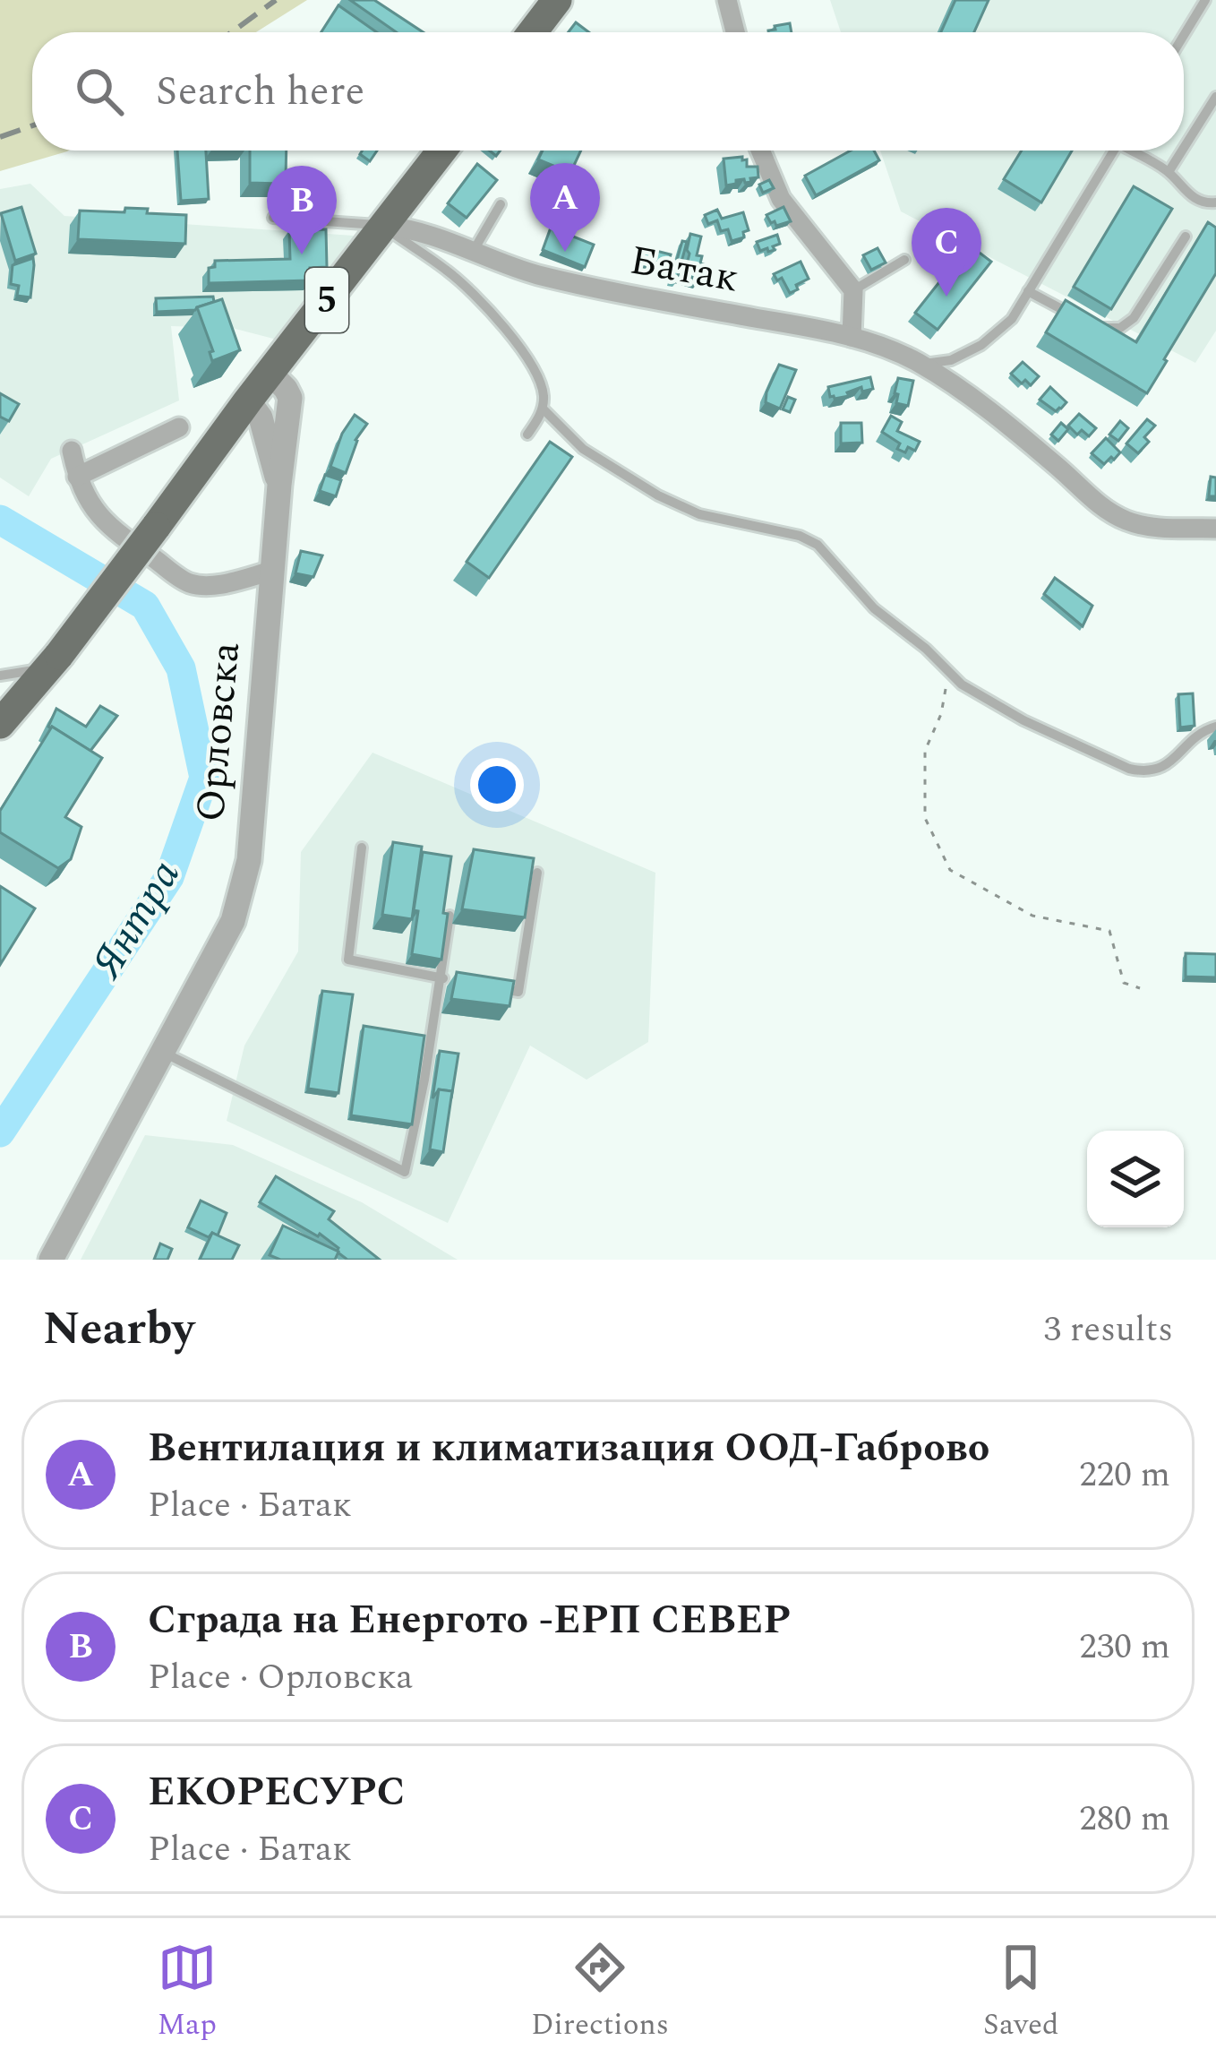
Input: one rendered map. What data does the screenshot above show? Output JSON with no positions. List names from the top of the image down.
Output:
{
  "streets": {
    "main road": ["5"],
    "street": ["Батак", "Орловска"]
  },
  "crossings": [
    ["Батак", "5"],
    ["5", "Орловска"]
  ],
  "water": ["Янтра"],
  "page": {
    "search": "Search here",
    "pins": ["A", "B", "C"],
    "heading": ["Nearby", "3 results"],
    "list": [
      {
        "mark": "A",
        "name": "Вентилация и климатизация ООД-Габрово",
        "note": "Place · Батак",
        "value": "220 m"
      },
      {
        "mark": "B",
        "name": "Сграда на Енергото -ЕРП СЕВЕР",
        "note": "Place · Орловска",
        "value": "230 m"
      },
      {
        "mark": "C",
        "name": "ЕКОРЕСУРС",
        "note": "Place · Батак",
        "value": "280 m"
      }
    ],
    "nav": ["Map", "Directions", "Saved"]
  }
}
